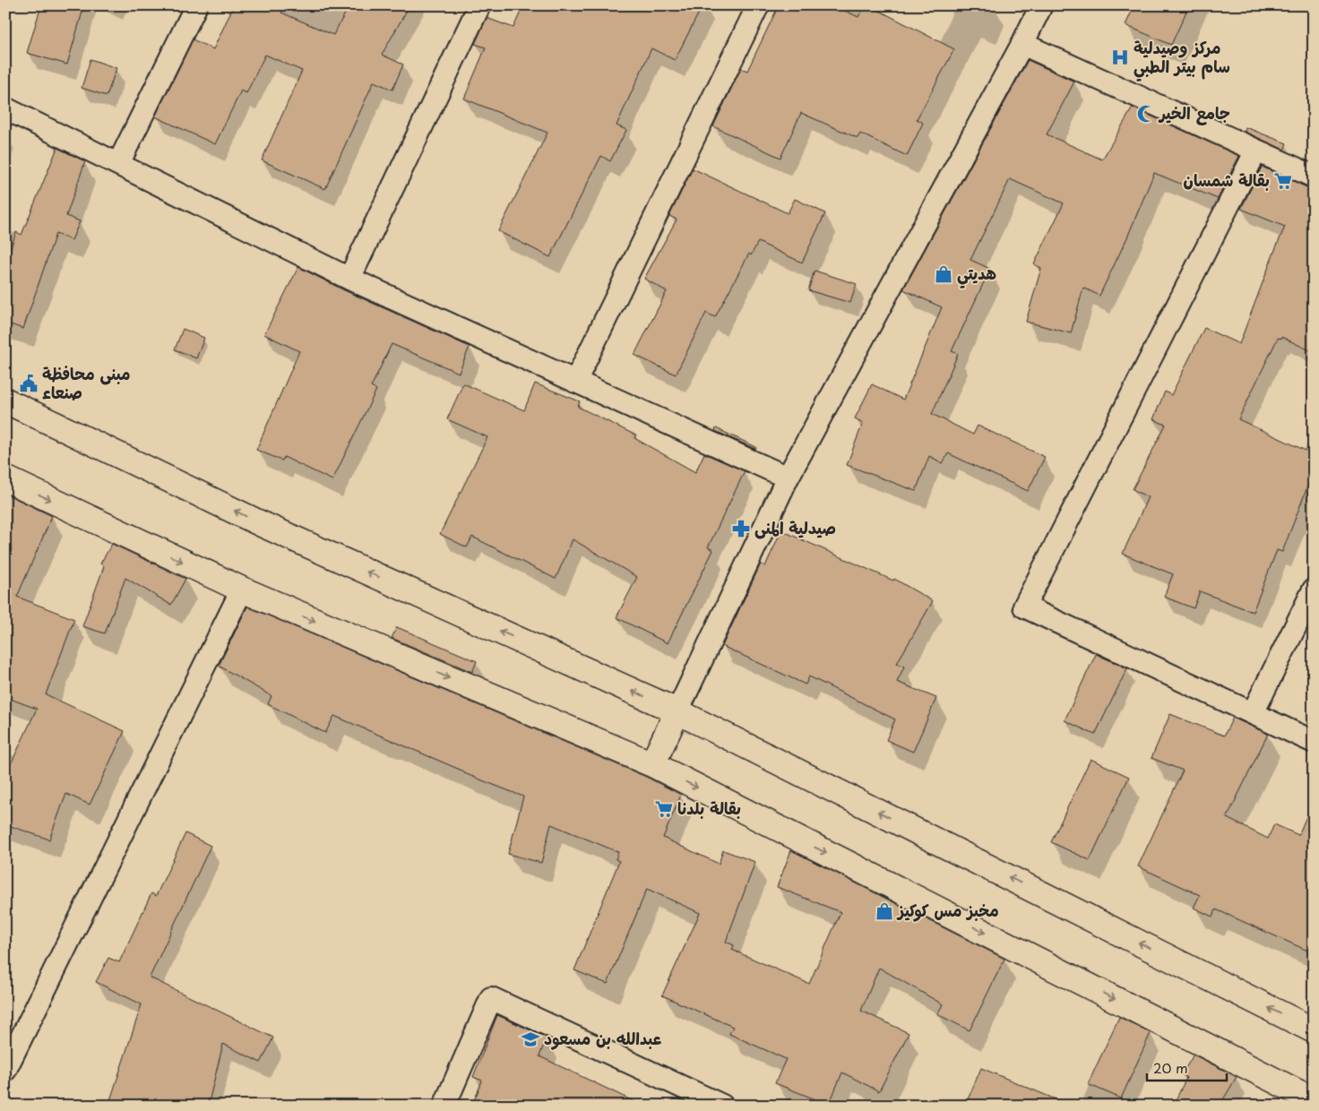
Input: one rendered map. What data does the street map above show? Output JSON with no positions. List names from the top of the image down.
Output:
{
  "places": {
    "hospital": ["مركز وصيدلية سام بيتر الطبي"],
    "mosque": ["جامع الخير"],
    "supermarket": ["بقالة شمسان", "بقالة بلدنا"],
    "shop": ["هديتي", "مخبز مس كوكيز"],
    "public building": ["مبنى محافظة صنعاء"],
    "pharmacy": ["صيدلية المنى"],
    "school or university": ["عبدالله بن مسعود"]
  },
  "scale_bar": "20 m"
}
